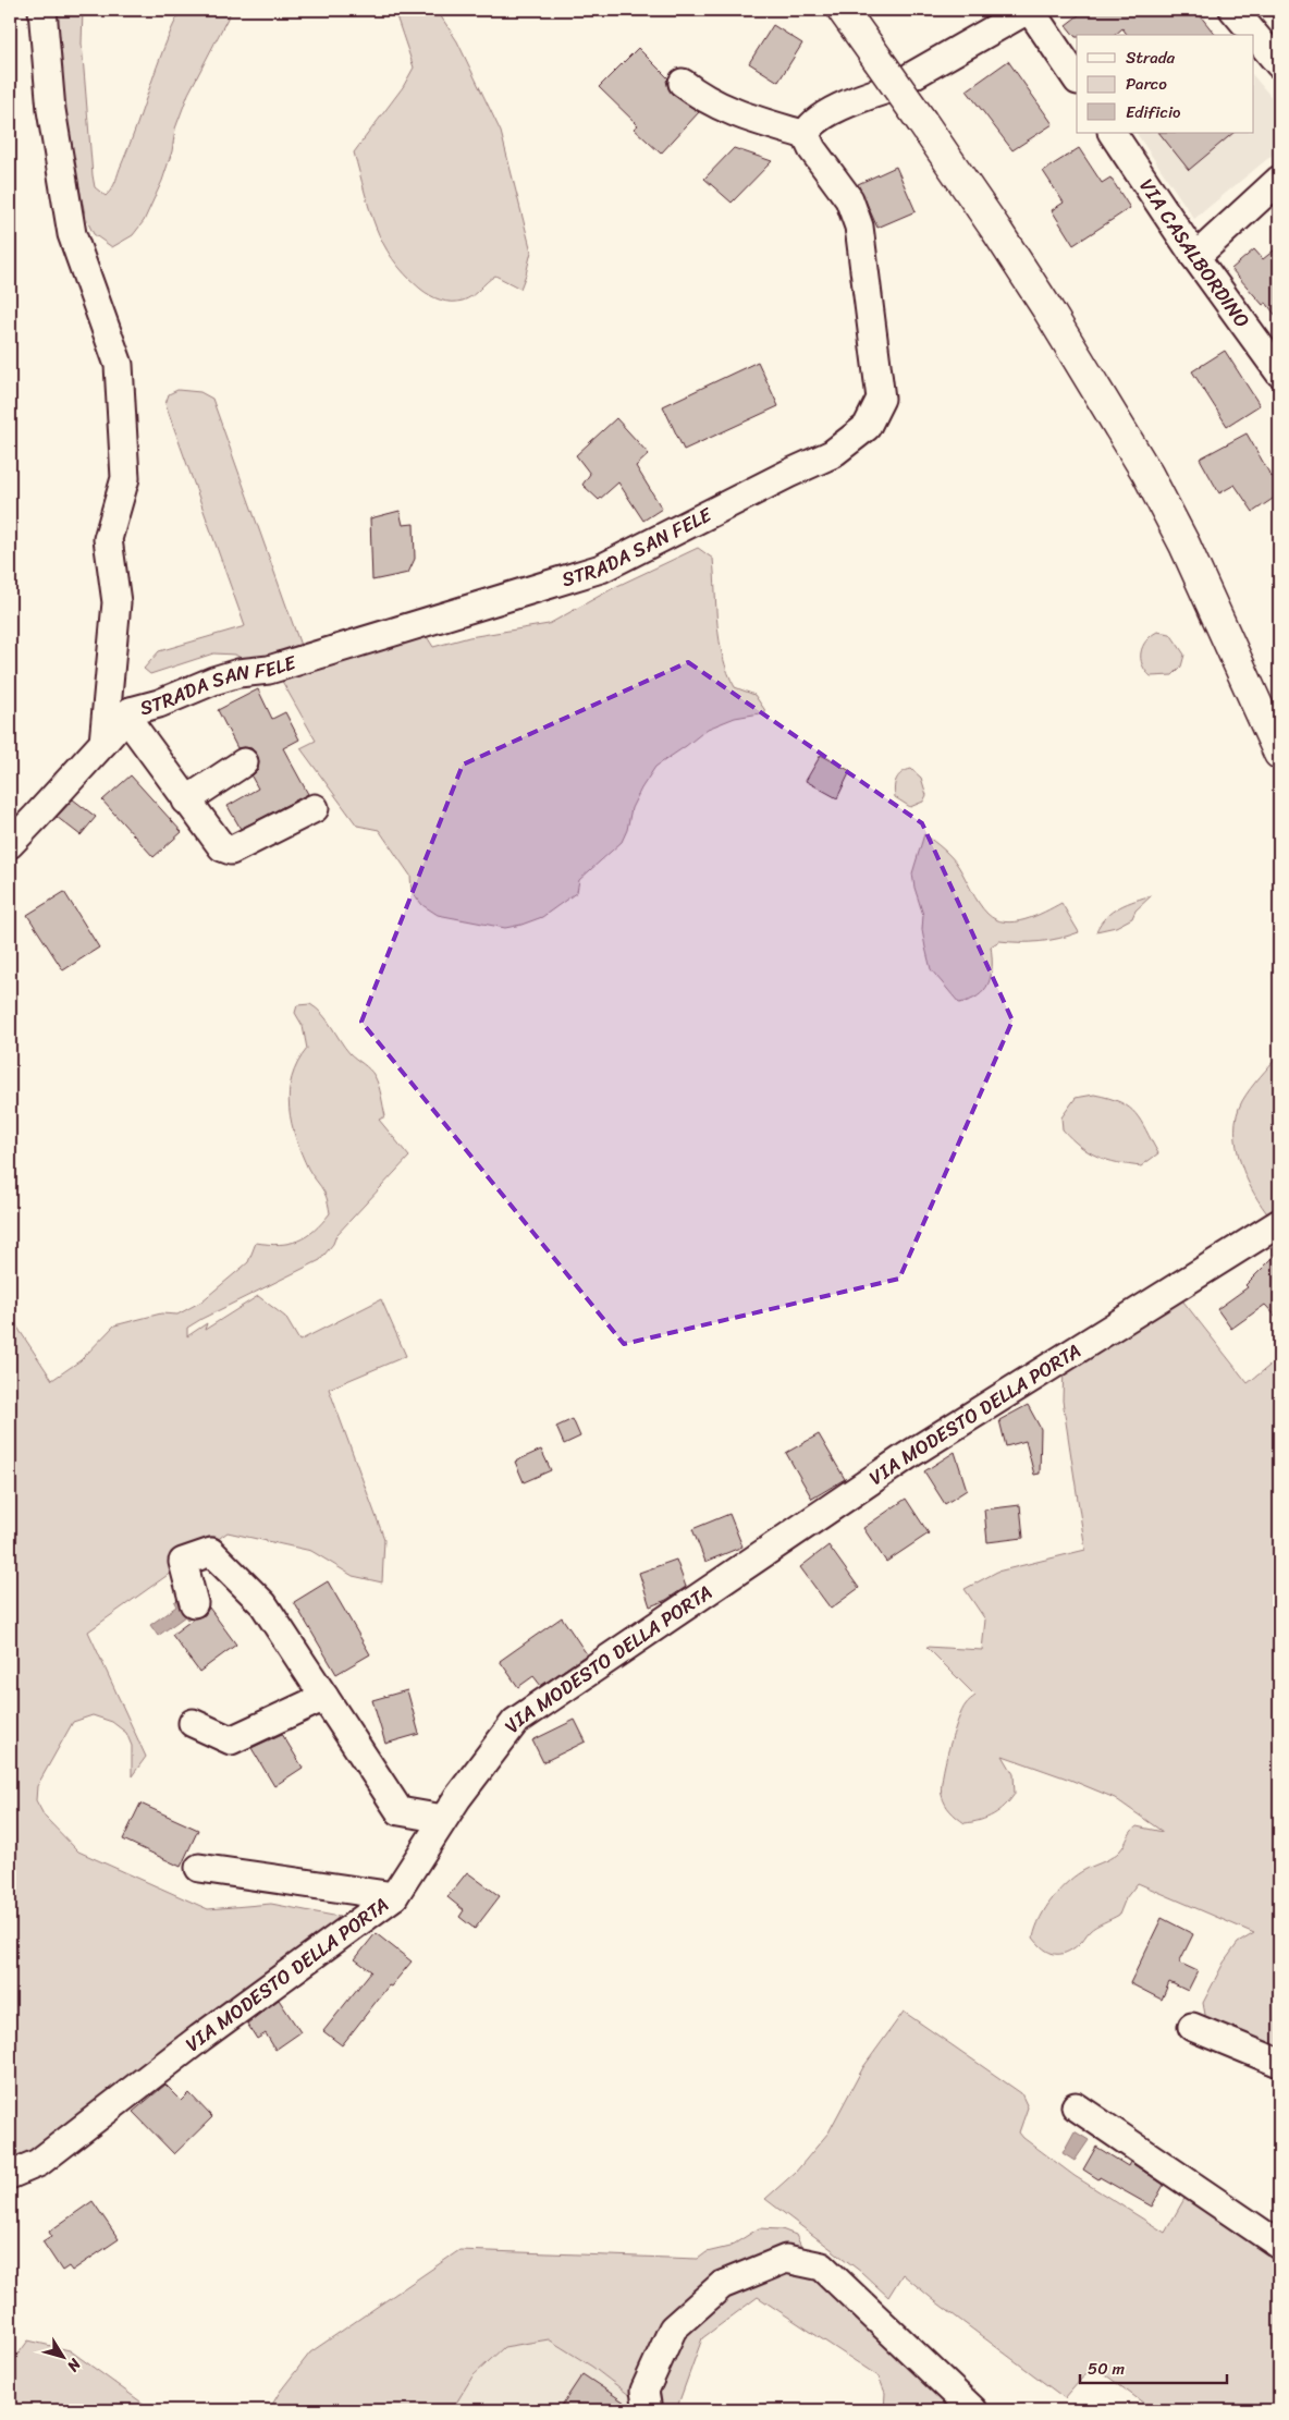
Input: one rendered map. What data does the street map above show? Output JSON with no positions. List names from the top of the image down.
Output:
{
  "streets": {
    "street": ["VIA CASALBORDINO", "STRADA SAN FELE", "VIA MODESTO DELLA PORTA"]
  },
  "legend": ["Strada", "Parco", "Edificio"],
  "scale_bar": "50 m",
  "north": "bottom right"
}
